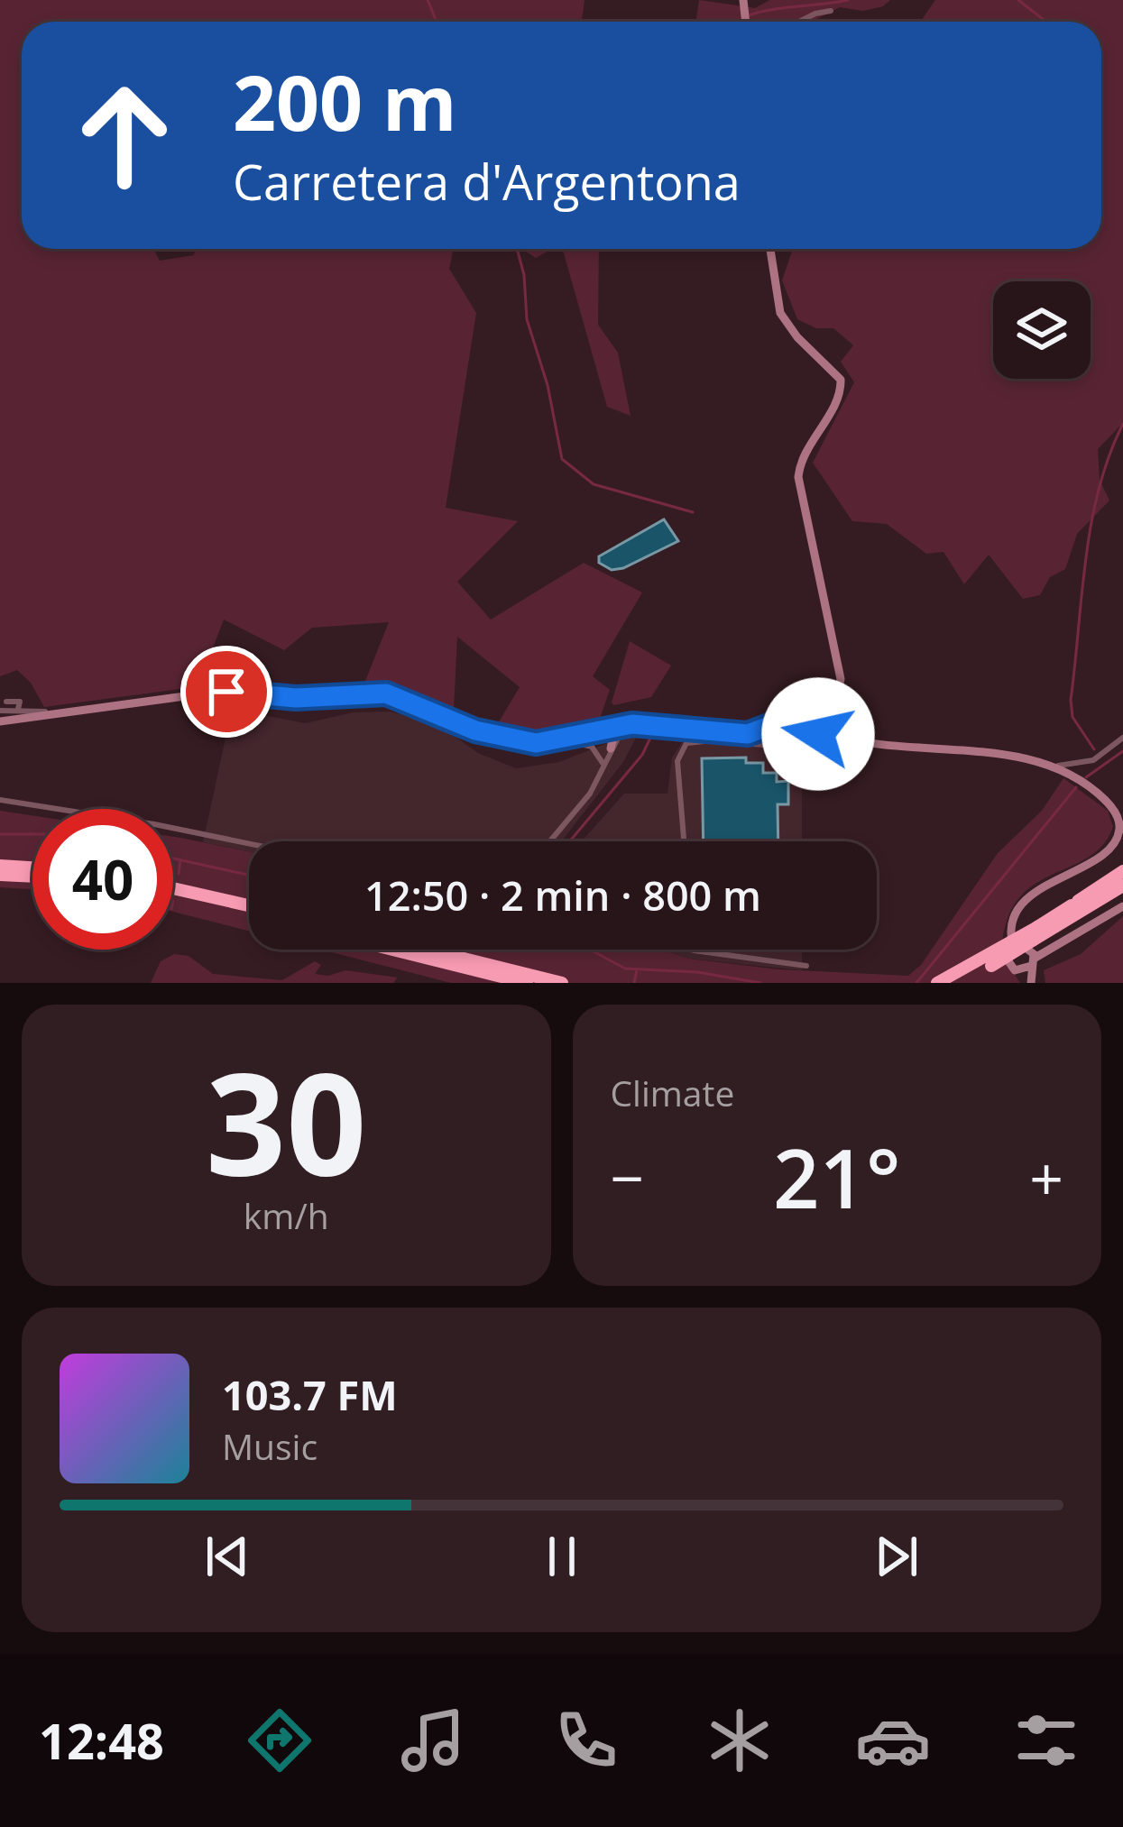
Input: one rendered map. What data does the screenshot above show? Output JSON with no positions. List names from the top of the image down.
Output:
{
  "page": {
    "turn": ["200 m", "Carretera d'Argentona"],
    "limit": "40",
    "trip": "12:50 · 2 min · 800 m",
    "tile": [
      ["30", "km/h"],
      "Climate"
    ],
    "heat": ["−", "21°", "+"],
    "song": ["103.7 FM", "Music"],
    "tabs": "12:48"
  }
}
